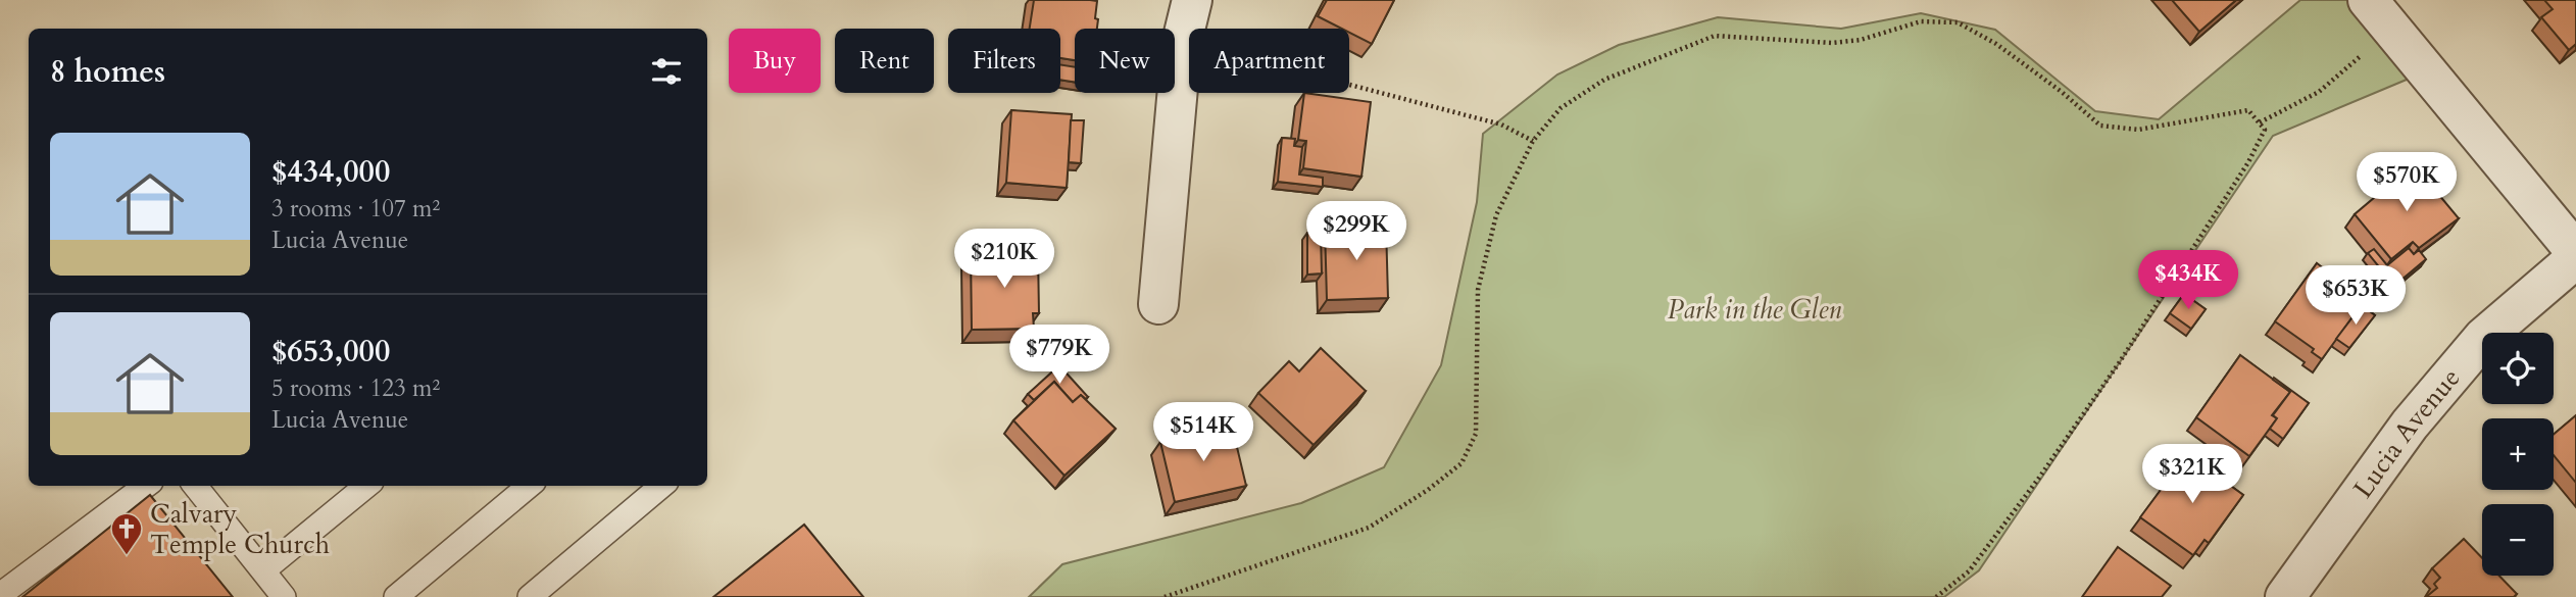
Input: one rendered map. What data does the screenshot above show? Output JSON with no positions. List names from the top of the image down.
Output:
{
  "streets": {
    "street": ["Lucia Avenue"]
  },
  "parks": ["Park in the Glen"],
  "places": {
    "church": ["Calvary Temple Church"]
  },
  "page": {
    "chip": [
      "Buy",
      "Rent",
      "Filters",
      "New",
      "Apartment"
    ],
    "heading": "8 homes",
    "list": [
      {
        "name": "$434,000",
        "note": "3 rooms · 107 m² · Lucia Avenue"
      },
      {
        "name": "$653,000",
        "note": "5 rooms · 123 m² · Lucia Avenue"
      }
    ],
    "price": [
      "$570K",
      "$299K",
      "$210K",
      "$434K",
      "$653K",
      "$779K",
      "$514K",
      "$321K"
    ],
    "map_buttons": ["+", "−"]
  }
}
